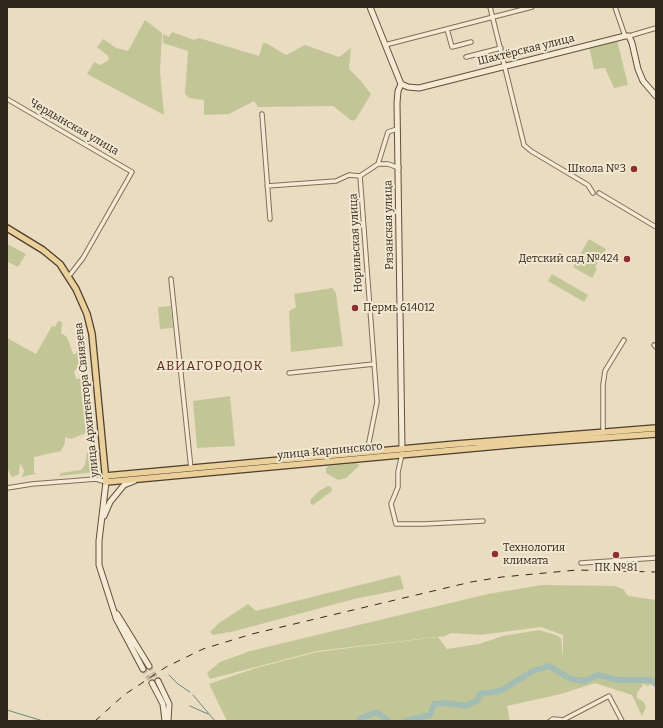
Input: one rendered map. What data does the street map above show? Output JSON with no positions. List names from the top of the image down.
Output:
{
  "streets": {
    "main road": [
      "Шахтёрская улица",
      "Рязанская улица",
      "улица Архитектора Свиязева",
      "улица Карпинского"
    ],
    "street": ["Чердынская улица", "Норильская улица"]
  },
  "crossings": [
    ["Шахтёрская улица", "Рязанская улица"],
    ["Чердынская улица", "улица Архитектора Свиязева"],
    ["Рязанская улица", "улица Карпинского"],
    ["Норильская улица", "улица Карпинского"],
    ["улица Архитектора Свиязева", "улица Карпинского"]
  ],
  "districts": ["АВИАГОРОДОК"],
  "places": [
    "Школа №3",
    "Детский сад №424",
    "Пермь 614012",
    "Технология климата",
    "ПК №81"
  ]
}
